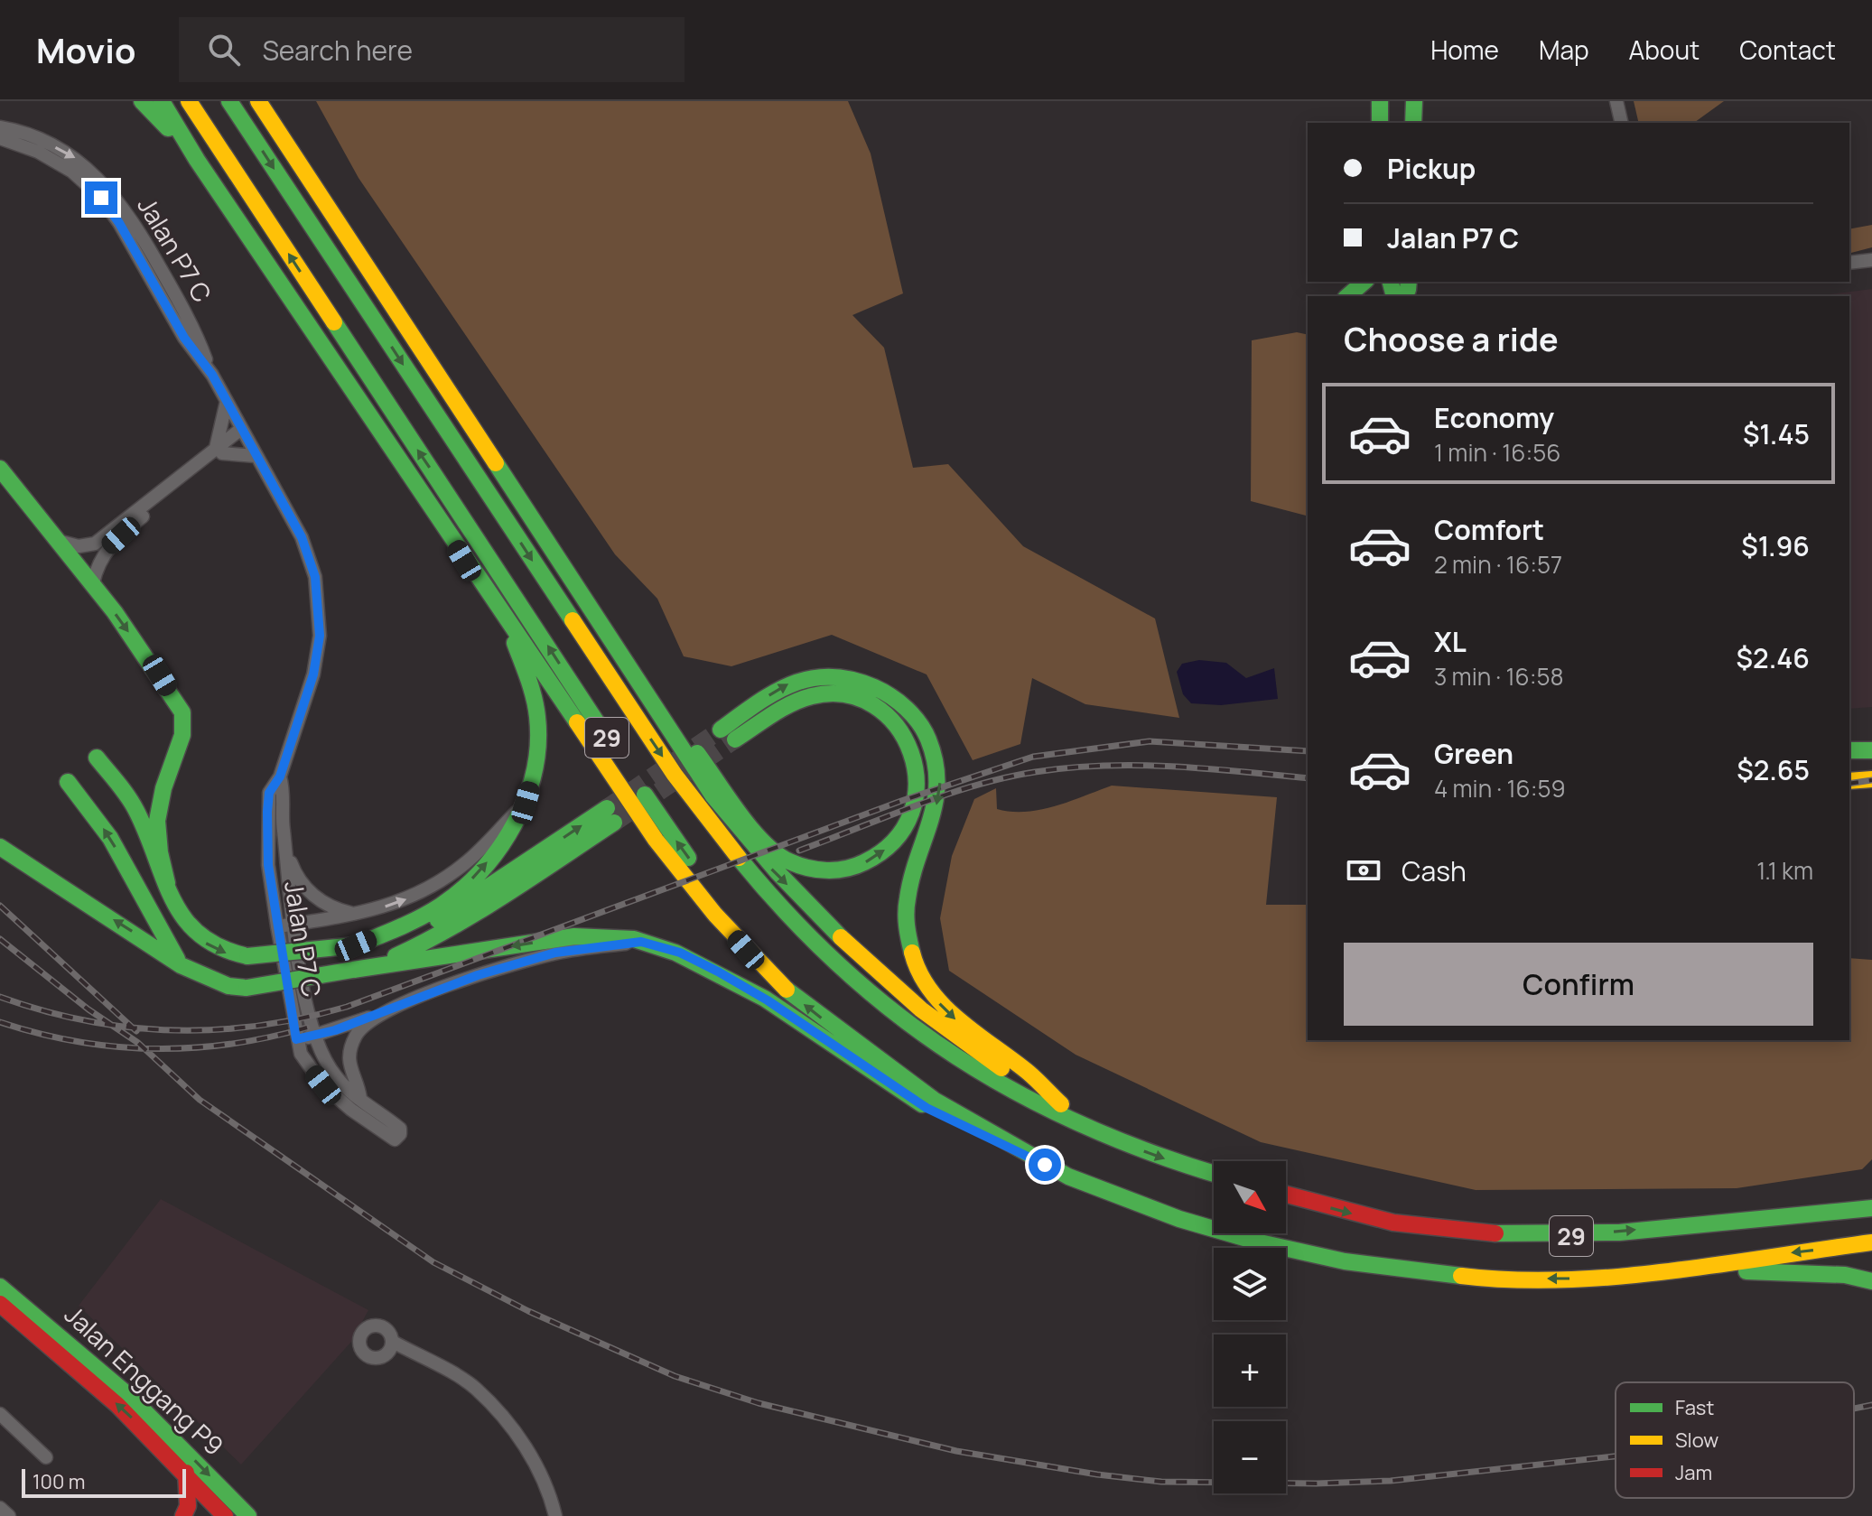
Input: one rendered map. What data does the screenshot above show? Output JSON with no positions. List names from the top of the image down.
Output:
{
  "streets": {
    "main road": ["29", "Jalan Enggang P9"],
    "street": ["Jalan P7 C"]
  },
  "legend": ["Fast", "Slow", "Jam"],
  "scale_bar": "100 m",
  "north": "bottom right",
  "page": {
    "header": "Movio",
    "search": "Search here",
    "nav": [
      "Home",
      "Map",
      "About",
      "Contact"
    ],
    "banner": ["Pickup", "Jalan P7 C"],
    "heading": "Choose a ride",
    "list": [
      {
        "name": "Economy",
        "note": "1 min · 16:56",
        "value": "$1.45"
      },
      {
        "name": "Comfort",
        "note": "2 min · 16:57",
        "value": "$1.96"
      },
      {
        "name": "XL",
        "note": "3 min · 16:58",
        "value": "$2.46"
      },
      {
        "name": "Green",
        "note": "4 min · 16:59",
        "value": "$2.65"
      }
    ],
    "pay": ["Cash", "1.1 km"],
    "buttons": "Confirm",
    "map_buttons": ["+", "−"],
    "scale": "100 m"
  }
}
